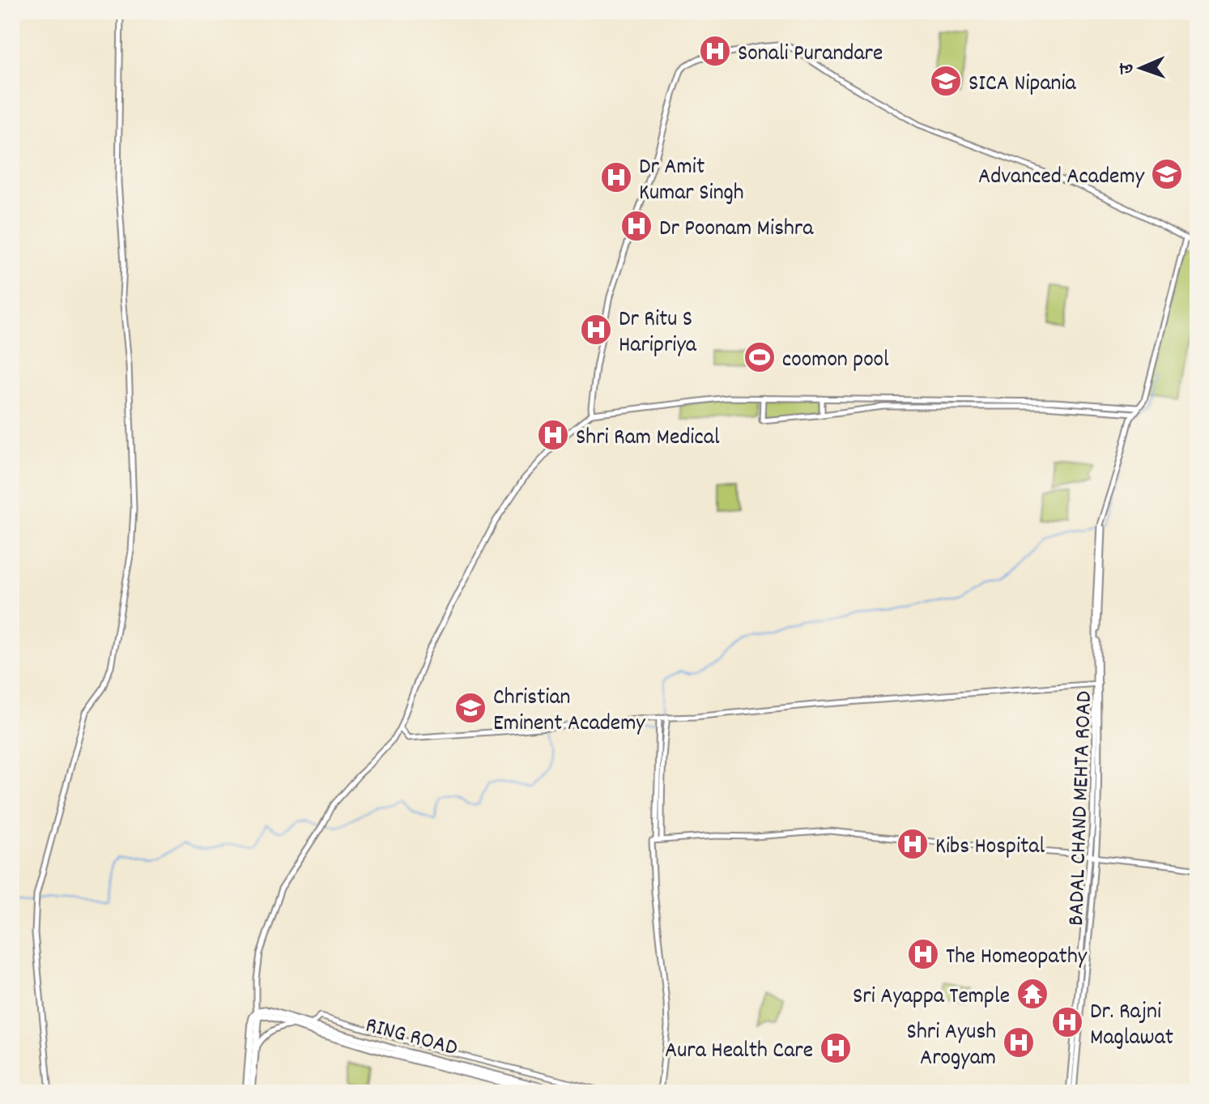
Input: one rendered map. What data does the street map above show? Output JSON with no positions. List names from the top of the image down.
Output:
{
  "streets": {
    "main road": ["RING ROAD"],
    "street": ["BADAL CHAND MEHTA ROAD"]
  },
  "places": {
    "hospital": [
      "Sonali Purandare",
      "Dr Amit Kumar Singh",
      "Dr Poonam Mishra",
      "Dr Ritu S Haripriya",
      "Shri Ram Medical",
      "Kibs Hospital",
      "The Homeopathy",
      "Dr. Rajni Maglawat",
      "Shri Ayush Arogyam",
      "Aura Health Care"
    ],
    "school or university": ["SICA Nipania", "Advanced Academy", "Christian Eminent Academy"],
    "sports": ["coomon pool"],
    "temple": ["Sri Ayappa Temple"]
  },
  "north": "left"
}
